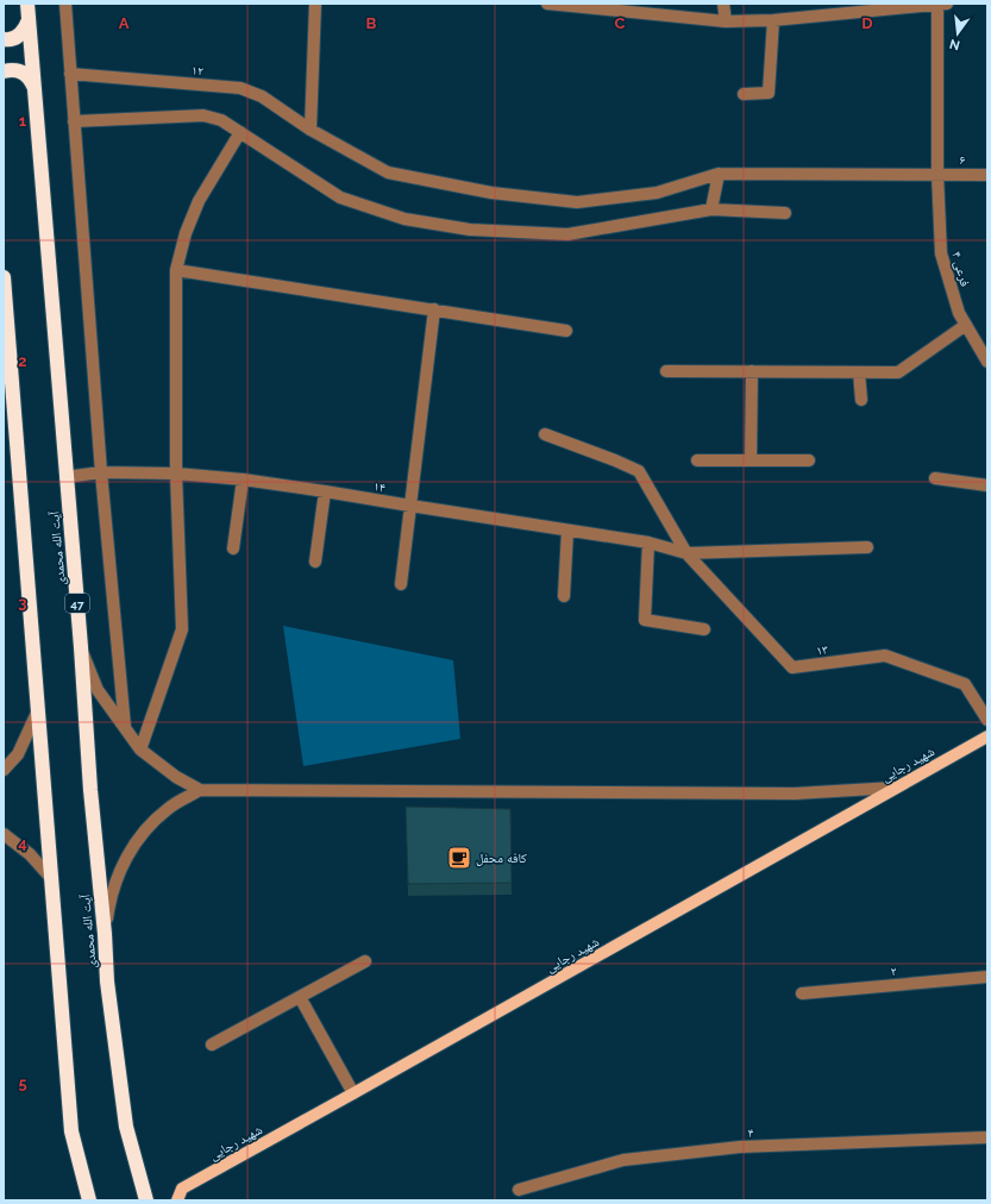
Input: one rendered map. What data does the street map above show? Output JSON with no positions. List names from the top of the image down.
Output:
{
  "streets": {
    "highway": ["آیت الله محمدی", "47"],
    "main road": ["شهید رجایی"],
    "street": [
      "۱۲",
      "۶",
      "فرعی ۴",
      "۱۴",
      "۱۳",
      "۲",
      "۴"
    ]
  },
  "crossings": [
    ["۱۲", "۶"],
    ["۶", "فرعی ۴"],
    ["۱۴", "آیت الله محمدی"],
    ["۱۴", "۱۳"]
  ],
  "places": {
    "cafe": ["کافه محفل"]
  },
  "north": "bottom",
  "grid": {
    "columns": [
      "A",
      "B",
      "C",
      "D"
    ],
    "rows": [
      "1",
      "2",
      "3",
      "4",
      "5"
    ]
  }
}
